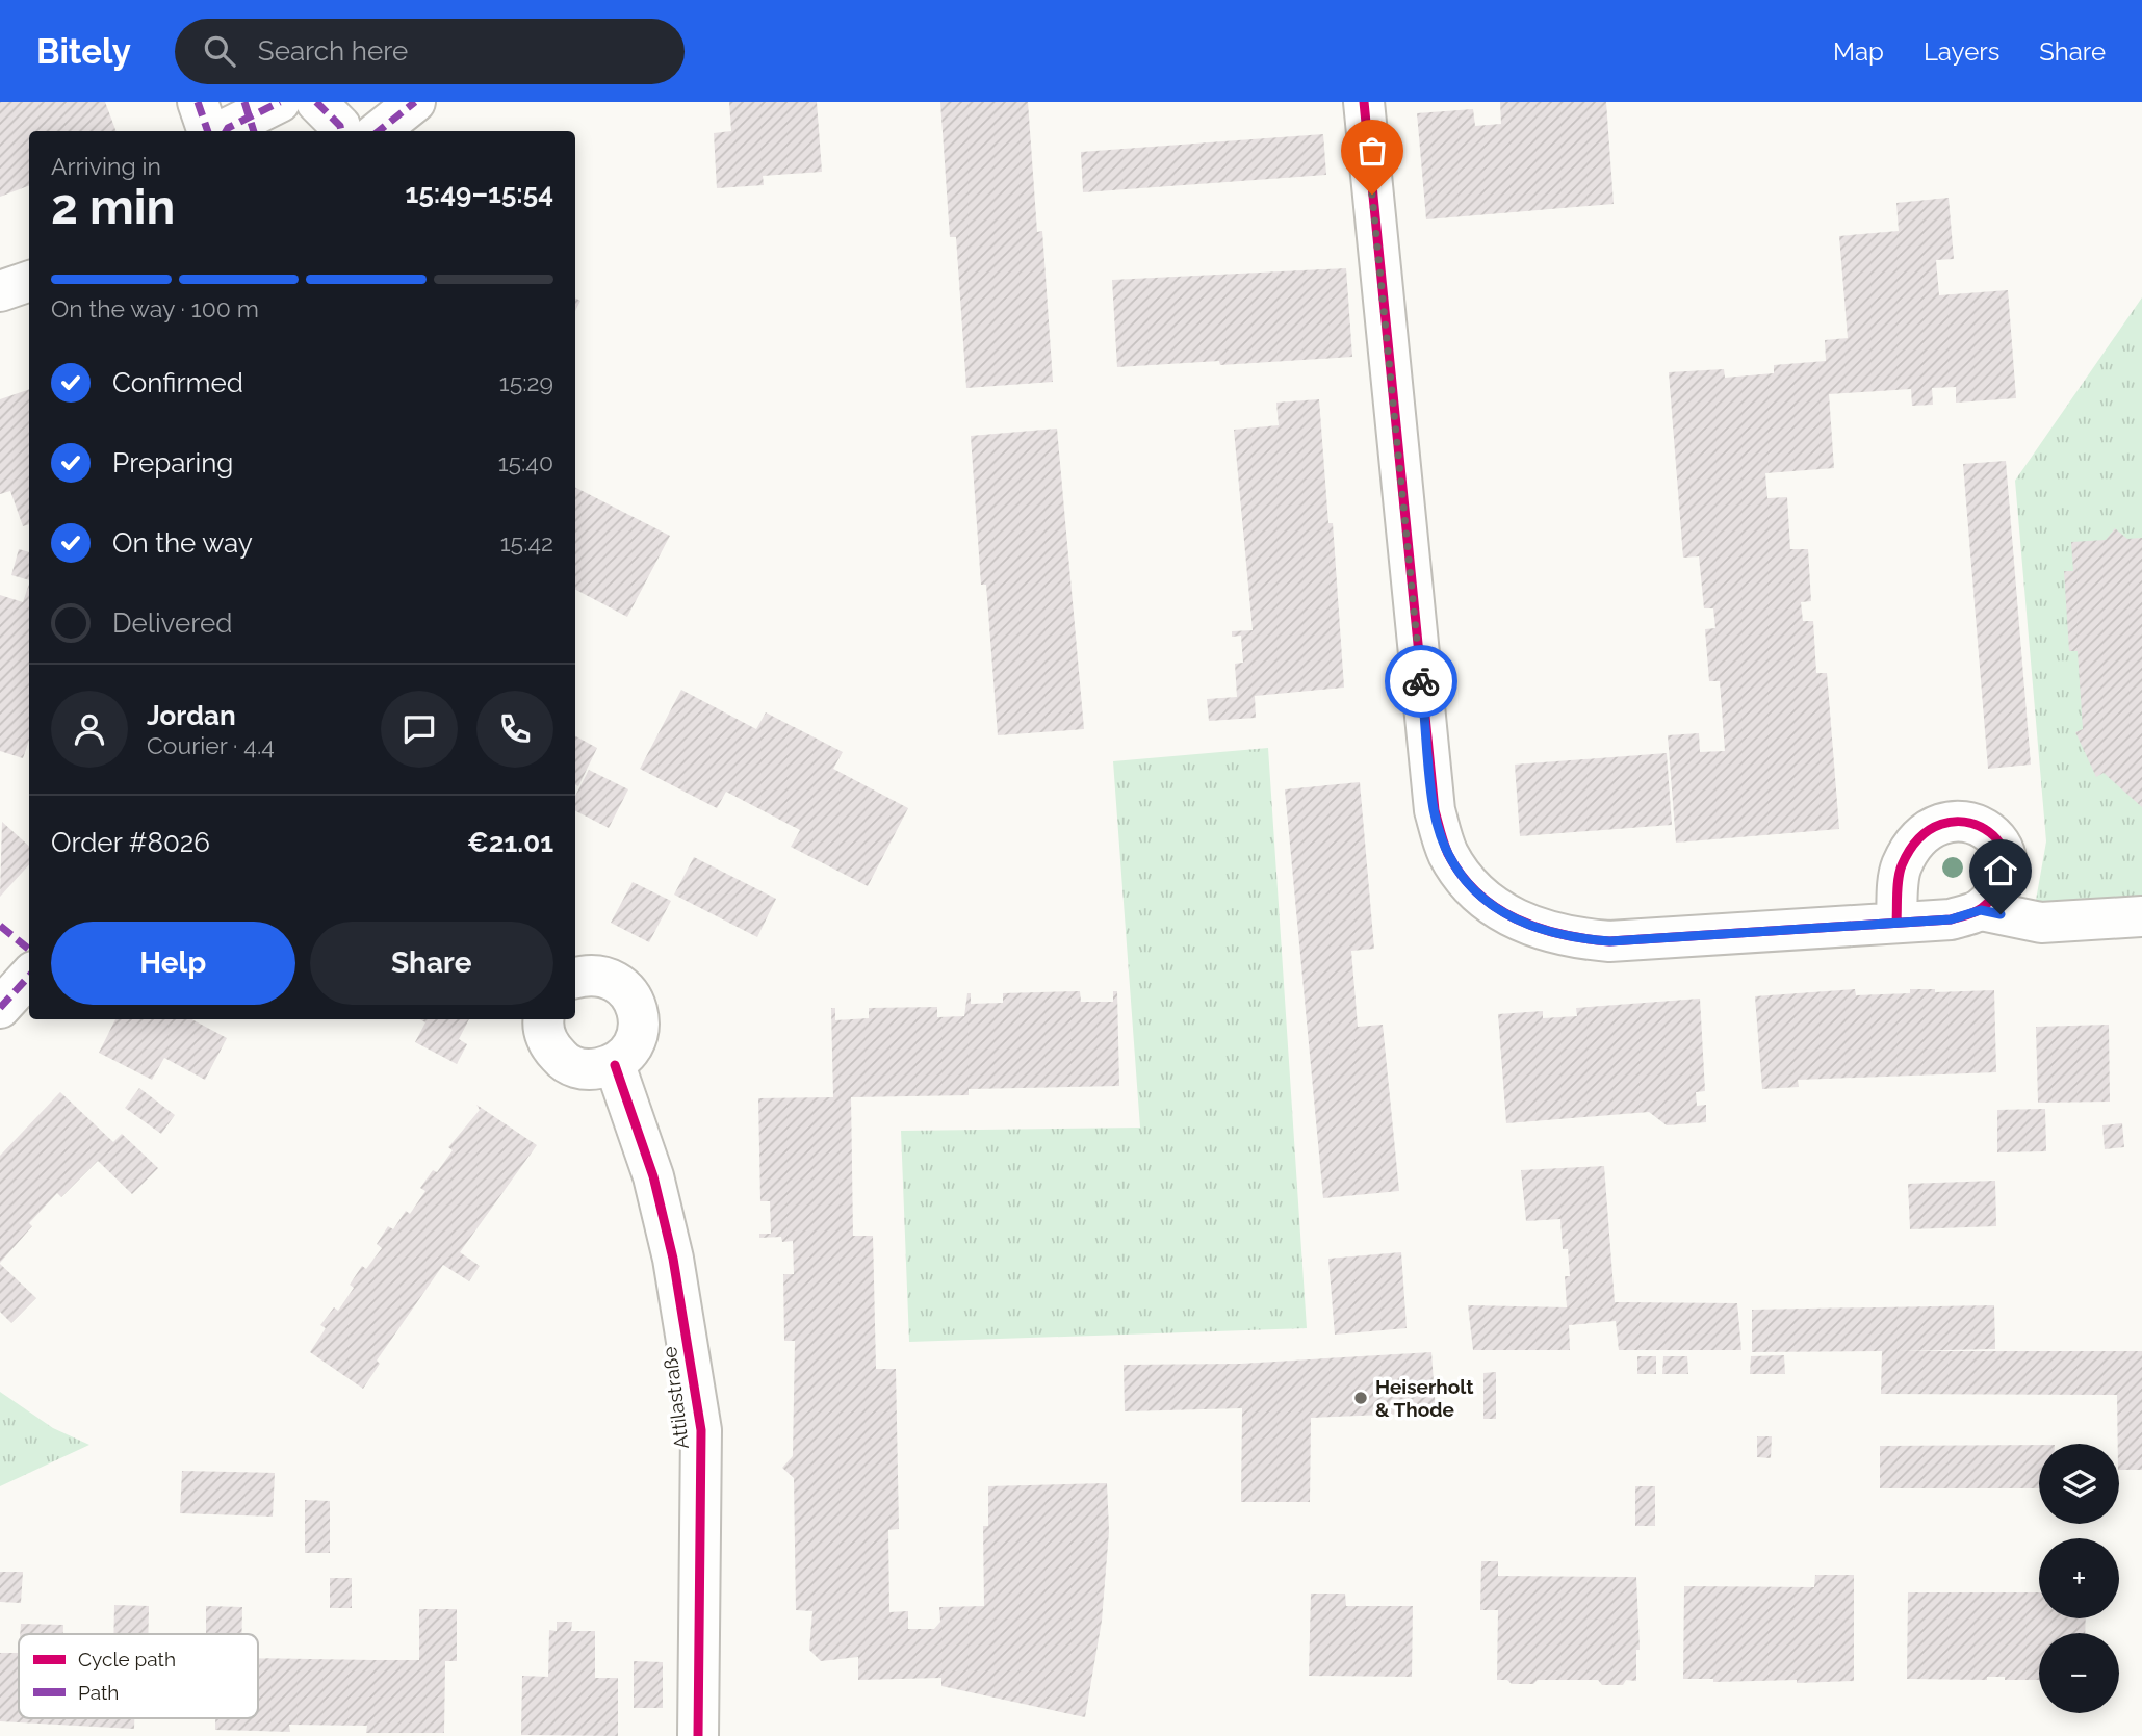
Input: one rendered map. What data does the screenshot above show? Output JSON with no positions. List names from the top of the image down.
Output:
{
  "streets": {
    "street": ["Attilastraße"]
  },
  "places": ["Heiserholt & Thode"],
  "legend": ["Cycle path", "Path"],
  "page": {
    "header": "Bitely",
    "search": "Search here",
    "nav": ["Map", "Layers", "Share"],
    "heading": ["2 min", "Arriving in", "15:49–15:54"],
    "panel": [
      "Jordan",
      "Courier · 4.4",
      "Order #8026",
      "€21.01"
    ],
    "bar": "On the way · 100 m",
    "list": [
      ["Confirmed", "15:29"],
      ["Preparing", "15:40"],
      ["On the way", "15:42"],
      "Delivered"
    ],
    "buttons": ["Help", "Share"],
    "map_buttons": ["+", "−"]
  }
}
